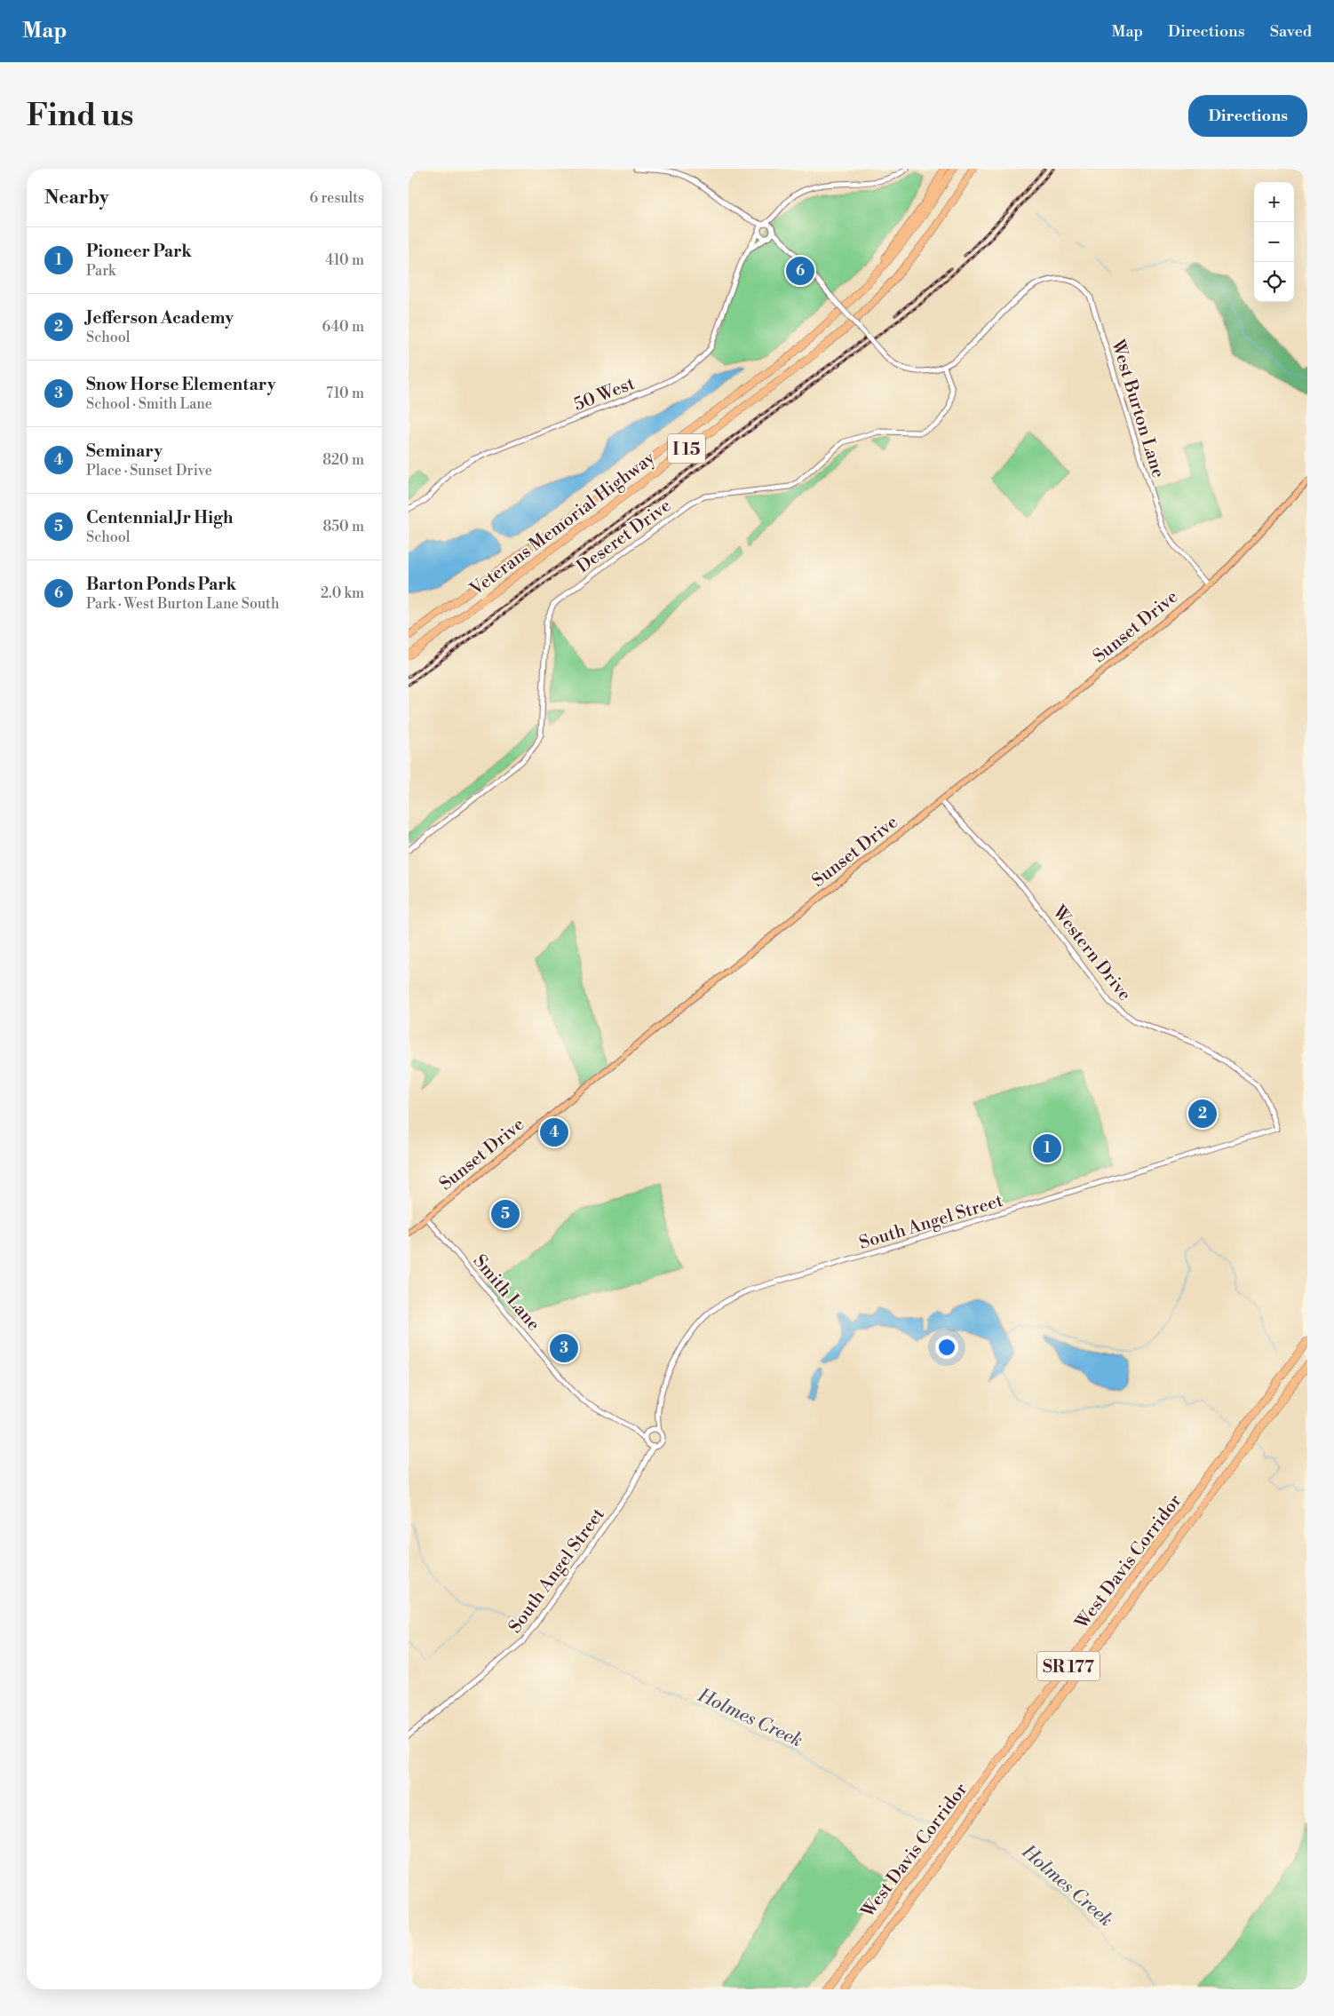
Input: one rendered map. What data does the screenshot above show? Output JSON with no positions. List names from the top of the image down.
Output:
{
  "streets": {
    "highway": [
      "I 15",
      "Veterans Memorial Highway",
      "West Davis Corridor",
      "SR 177"
    ],
    "main road": ["Sunset Drive"],
    "street": [
      "50 West",
      "West Burton Lane",
      "Deseret Drive",
      "Western Drive",
      "South Angel Street",
      "Smith Lane"
    ]
  },
  "crossings": [
    ["West Burton Lane", "Deseret Drive"],
    ["West Burton Lane", "Sunset Drive"],
    ["Sunset Drive", "Western Drive"],
    ["Sunset Drive", "Smith Lane"],
    ["Western Drive", "South Angel Street"],
    ["South Angel Street", "Smith Lane"]
  ],
  "water": ["Holmes Creek"],
  "page": {
    "header": "Map",
    "nav": ["Map", "Directions", "Saved"],
    "buttons": "Directions",
    "title": "Find us",
    "heading": ["Nearby", "6 results"],
    "map_buttons": ["+", "−"],
    "list": [
      {
        "mark": "1",
        "name": "Pioneer Park",
        "note": "Park",
        "value": "410 m"
      },
      {
        "mark": "2",
        "name": "Jefferson Academy",
        "note": "School",
        "value": "640 m"
      },
      {
        "mark": "3",
        "name": "Snow Horse Elementary",
        "note": "School · Smith Lane",
        "value": "710 m"
      },
      {
        "mark": "4",
        "name": "Seminary",
        "note": "Place · Sunset Drive",
        "value": "820 m"
      },
      {
        "mark": "5",
        "name": "Centennial Jr High",
        "note": "School",
        "value": "850 m"
      },
      {
        "mark": "6",
        "name": "Barton Ponds Park",
        "note": "Park · West Burton Lane South",
        "value": "2.0 km"
      }
    ],
    "pins": [
      "6",
      "2",
      "4",
      "1",
      "5",
      "3"
    ]
  }
}
